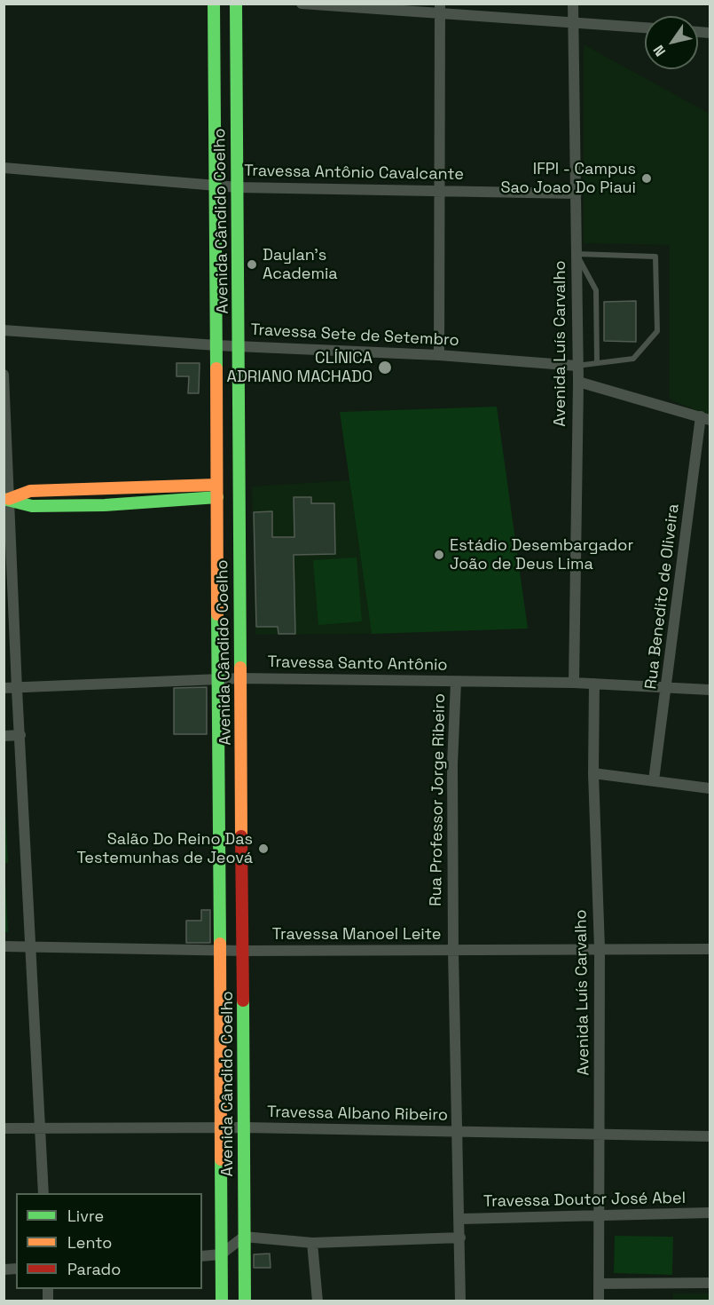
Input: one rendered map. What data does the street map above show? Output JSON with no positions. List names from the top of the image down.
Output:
{
  "streets": {
    "main road": ["Avenida Cândido Coelho"],
    "street": [
      "Travessa Antônio Cavalcante",
      "Travessa Sete de Setembro",
      "Avenida Luís Carvalho",
      "Rua Benedito de Oliveira",
      "Travessa Santo Antônio",
      "Rua Professor Jorge Ribeiro",
      "Travessa Manoel Leite",
      "Travessa Albano Ribeiro",
      "Travessa Doutor José Abel"
    ]
  },
  "crossings": [
    ["Travessa Antônio Cavalcante", "Avenida Cândido Coelho"],
    ["Travessa Antônio Cavalcante", "Avenida Luís Carvalho"],
    ["Avenida Cândido Coelho", "Travessa Sete de Setembro"],
    ["Avenida Cândido Coelho", "Travessa Santo Antônio"],
    ["Avenida Cândido Coelho", "Travessa Manoel Leite"],
    ["Avenida Cândido Coelho", "Travessa Albano Ribeiro"],
    ["Travessa Sete de Setembro", "Avenida Luís Carvalho"],
    ["Avenida Luís Carvalho", "Travessa Santo Antônio"],
    ["Avenida Luís Carvalho", "Travessa Manoel Leite"],
    ["Avenida Luís Carvalho", "Travessa Albano Ribeiro"],
    ["Avenida Luís Carvalho", "Travessa Doutor José Abel"],
    ["Rua Benedito de Oliveira", "Travessa Santo Antônio"],
    ["Travessa Santo Antônio", "Rua Professor Jorge Ribeiro"],
    ["Rua Professor Jorge Ribeiro", "Travessa Manoel Leite"],
    ["Rua Professor Jorge Ribeiro", "Travessa Albano Ribeiro"],
    ["Rua Professor Jorge Ribeiro", "Travessa Doutor José Abel"]
  ],
  "places": [
    "IFPI - Campus Sao Joao Do Piaui",
    "Daylan's Academia",
    "CLÍNICA ADRIANO MACHADO",
    "Estádio Desembargador João de Deus Lima",
    "Salão Do Reino Das Testemunhas de Jeová"
  ],
  "legend": ["Livre", "Lento", "Parado"],
  "north": "bottom left"
}
